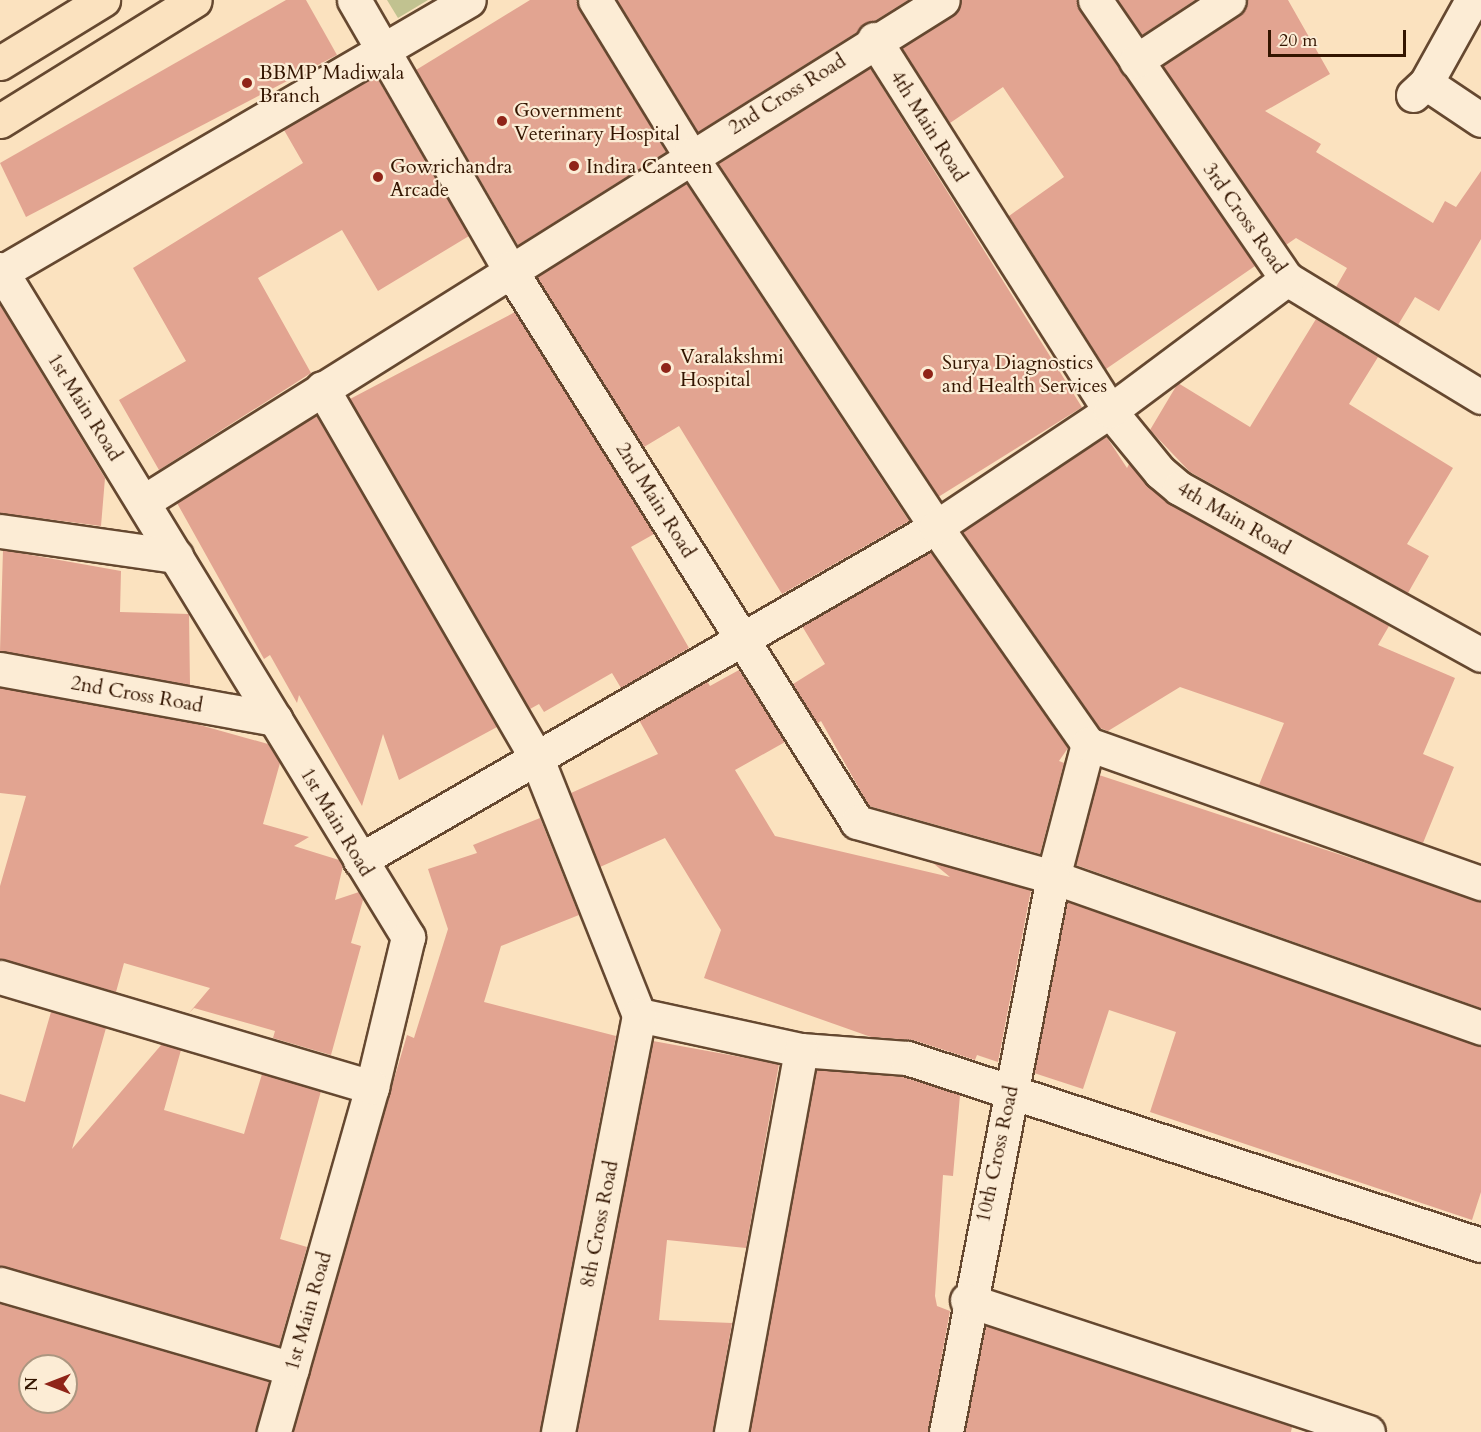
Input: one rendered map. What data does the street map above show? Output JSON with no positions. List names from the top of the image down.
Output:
{
  "streets": {
    "street": [
      "2nd Cross Road",
      "4th Main Road",
      "3rd Cross Road",
      "1st Main Road",
      "2nd Main Road",
      "10th Cross Road",
      "8th Cross Road"
    ]
  },
  "crossings": [
    ["2nd Cross Road", "4th Main Road"],
    ["2nd Cross Road", "1st Main Road"],
    ["2nd Cross Road", "2nd Main Road"],
    ["2nd Main Road", "10th Cross Road"]
  ],
  "places": [
    "BBMP Madiwala Branch",
    "Government Veterinary Hospital",
    "Indira Canteen",
    "Gowrichandra Arcade",
    "Varalakshmi Hospital",
    "Surya Diagnostics and Health Services"
  ],
  "scale_bar": "20 m",
  "north": "left"
}
